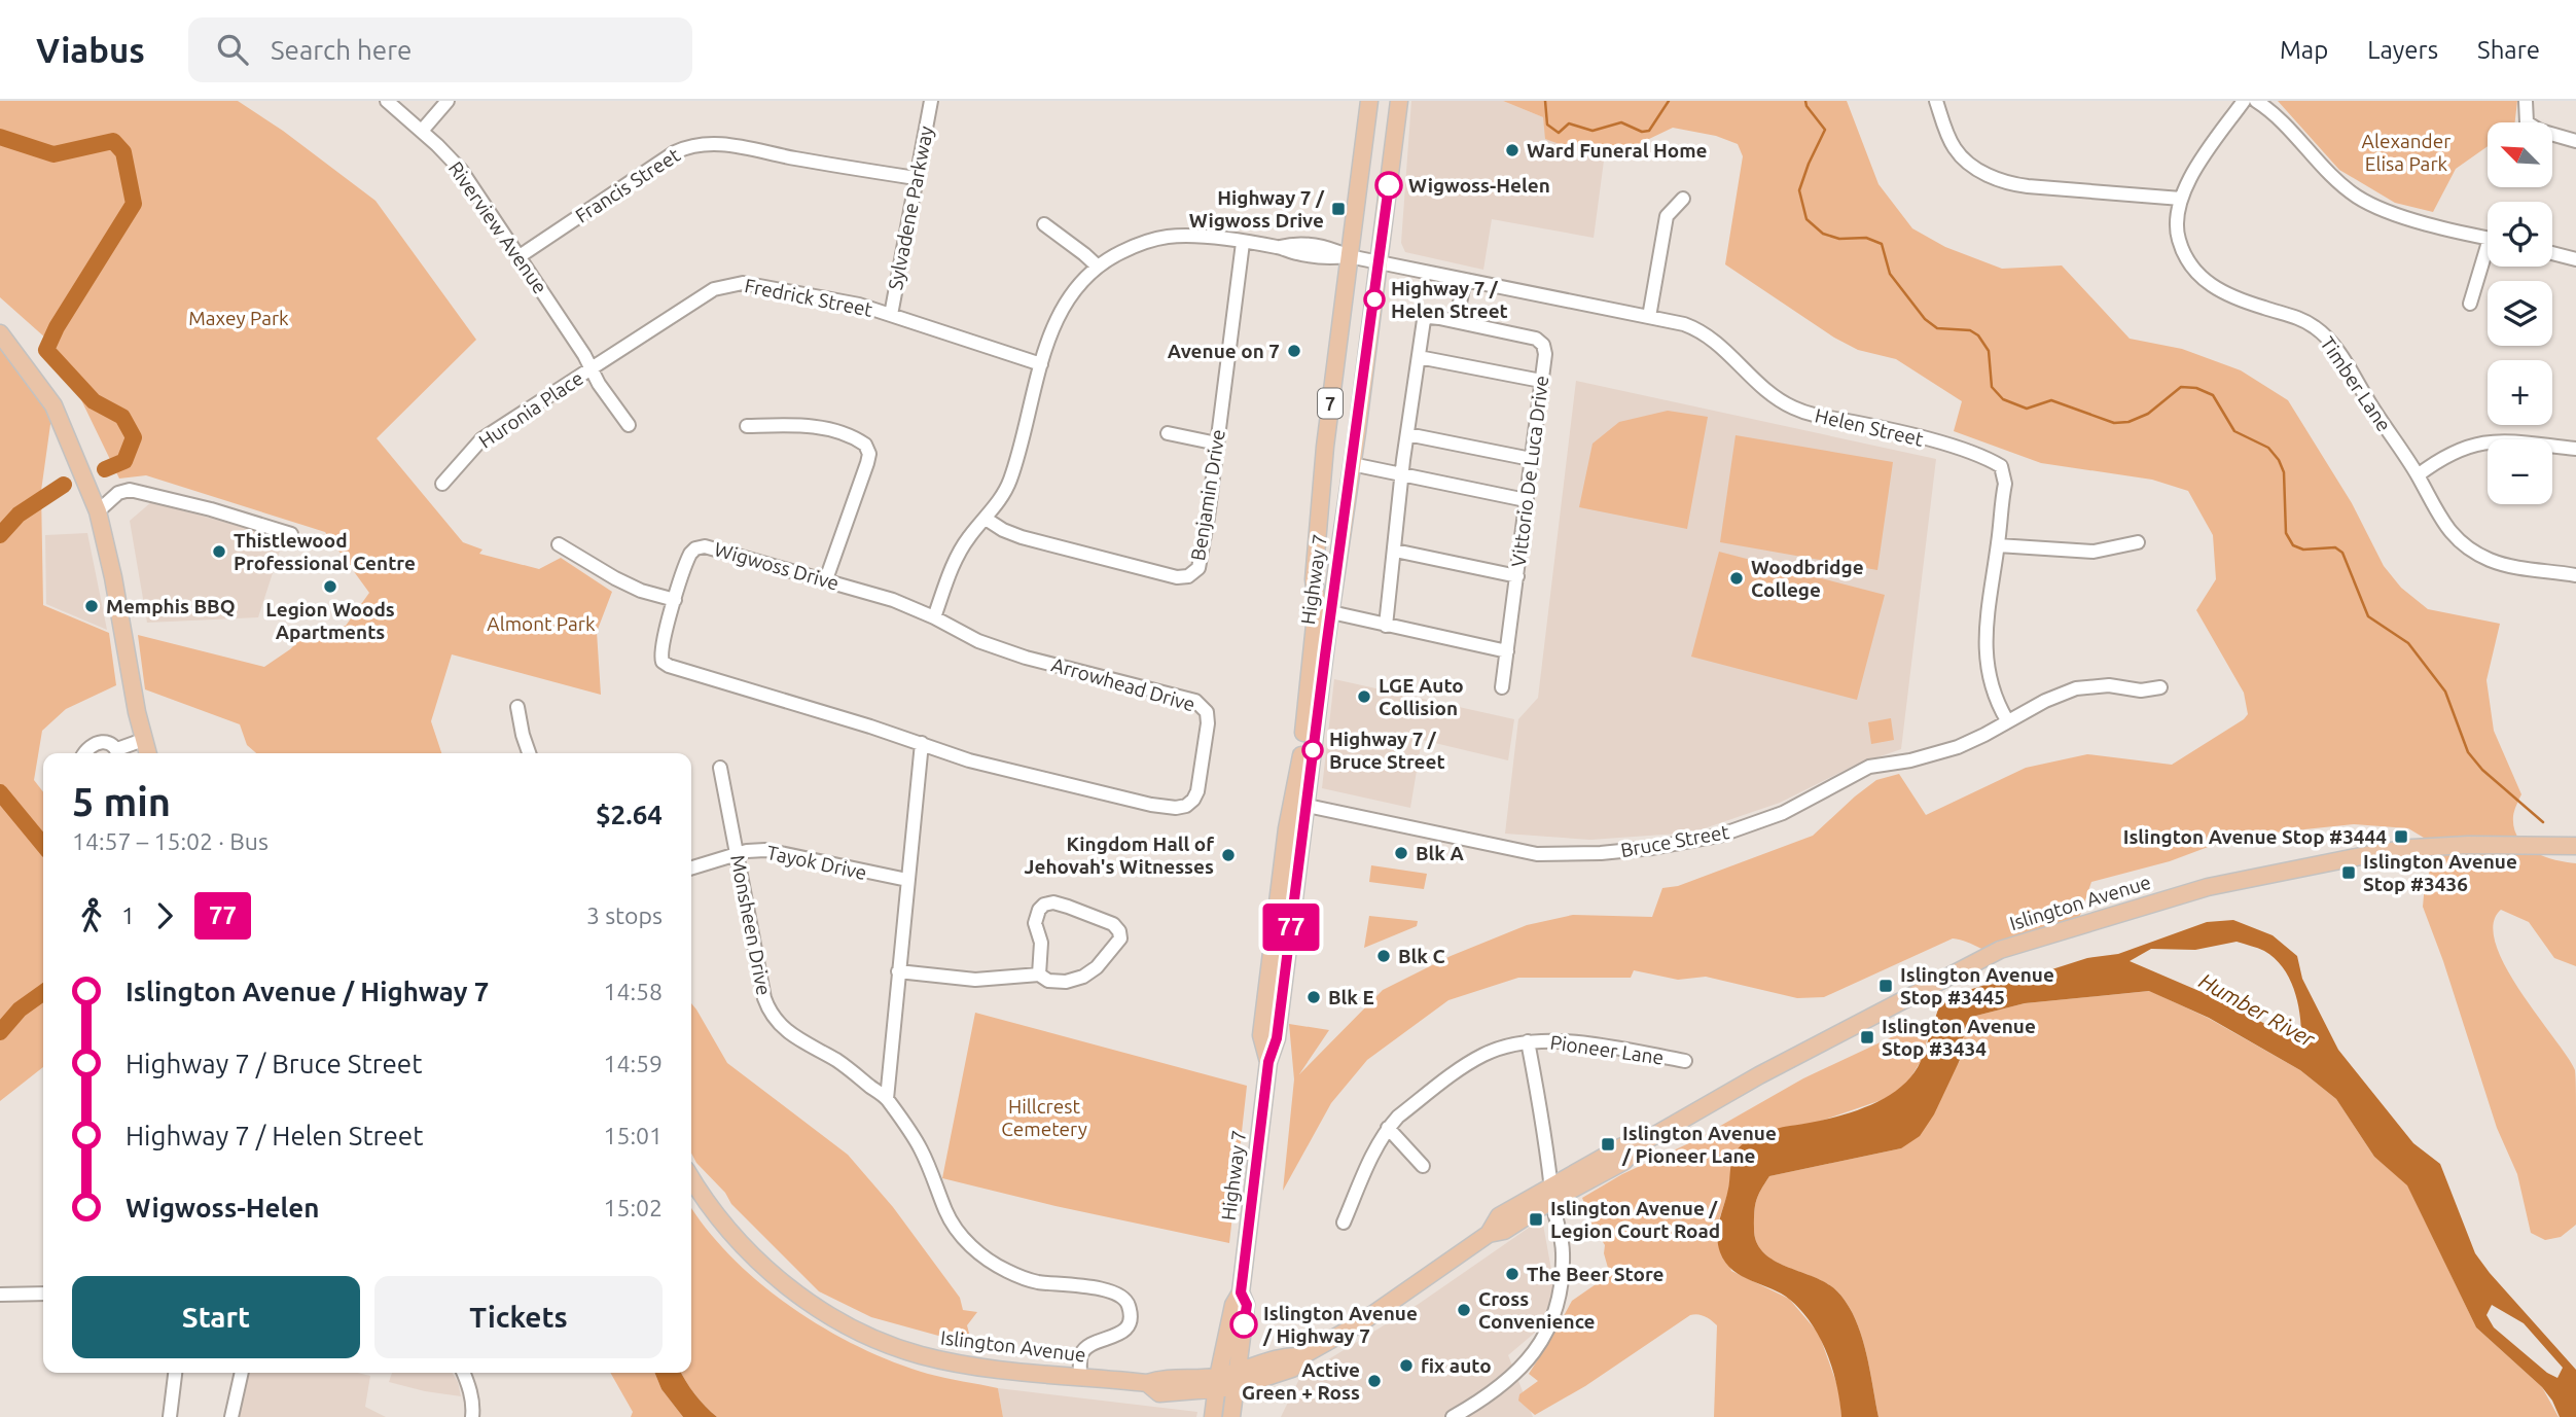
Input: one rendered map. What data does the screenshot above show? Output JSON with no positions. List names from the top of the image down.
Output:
{
  "streets": {
    "main road": ["7", "Highway 7", "Islington Avenue"],
    "street": [
      "Francis Street",
      "Sylvadene Parkway",
      "Riverview Avenue",
      "Fredrick Street",
      "Timber Lane",
      "Huronia Place",
      "Helen Street",
      "Vittorio De Luca Drive",
      "Benjamin Drive",
      "Wigwoss Drive",
      "Arrowhead Drive",
      "Bruce Street",
      "Tayok Drive",
      "Monsheen Drive",
      "Pioneer Lane"
    ]
  },
  "crossings": [
    ["Francis Street", "Sylvadene Parkway"],
    ["Francis Street", "Riverview Avenue"],
    ["Sylvadene Parkway", "Fredrick Street"],
    ["Riverview Avenue", "Fredrick Street"],
    ["Riverview Avenue", "Huronia Place"],
    ["Fredrick Street", "Huronia Place"],
    ["Helen Street", "Highway 7"],
    ["Helen Street", "Bruce Street"],
    ["Wigwoss Drive", "Arrowhead Drive"],
    ["Highway 7", "Bruce Street"],
    ["Highway 7", "Islington Avenue"],
    ["Tayok Drive", "Monsheen Drive"],
    ["Islington Avenue", "Monsheen Drive"],
    ["Islington Avenue", "Pioneer Lane"]
  ],
  "water": ["Humber River"],
  "parks": [
    "Alexander Elisa Park",
    "Maxey Park",
    "Almont Park",
    "Hillcrest Cemetery"
  ],
  "places": {
    "other": [
      "Ward Funeral Home",
      "Wigwoss-Helen",
      "Highway 7 / Helen Street",
      "Avenue on 7",
      "Thistlewood Professional Centre",
      "Woodbridge College",
      "Legion Woods Apartments",
      "Memphis BBQ",
      "LGE Auto Collision",
      "Highway 7 / Bruce Street",
      "Blk A",
      "Kingdom Hall of Jehovah's Witnesses",
      "Blk C",
      "Blk E",
      "The Beer Store",
      "Cross Convenience",
      "Islington Avenue / Highway 7",
      "fix auto",
      "Active Green + Ross"
    ],
    "transit": [
      "Highway 7 / Wigwoss Drive",
      "Islington Avenue Stop #3444",
      "Islington Avenue Stop #3436",
      "Islington Avenue Stop #3445",
      "Islington Avenue Stop #3434",
      "Islington Avenue / Pioneer Lane",
      "Islington Avenue / Legion Court Road"
    ]
  },
  "lines": ["bus line 77"],
  "north": "top left",
  "page": {
    "header": "Viabus",
    "search": "Search here",
    "nav": ["Map", "Layers", "Share"],
    "on_map": "77",
    "map_buttons": ["+", "−"],
    "heading": ["5 min", "14:57 – 15:02 · Bus", "$2.64"],
    "legs": ["1", "77", "3 stops"],
    "list": [
      {
        "name": "Islington Avenue / Highway 7",
        "value": "14:58"
      },
      {
        "name": "Highway 7 / Bruce Street",
        "value": "14:59"
      },
      {
        "name": "Highway 7 / Helen Street",
        "value": "15:01"
      },
      {
        "name": "Wigwoss-Helen",
        "value": "15:02"
      }
    ],
    "buttons": ["Start", "Tickets"]
  }
}
